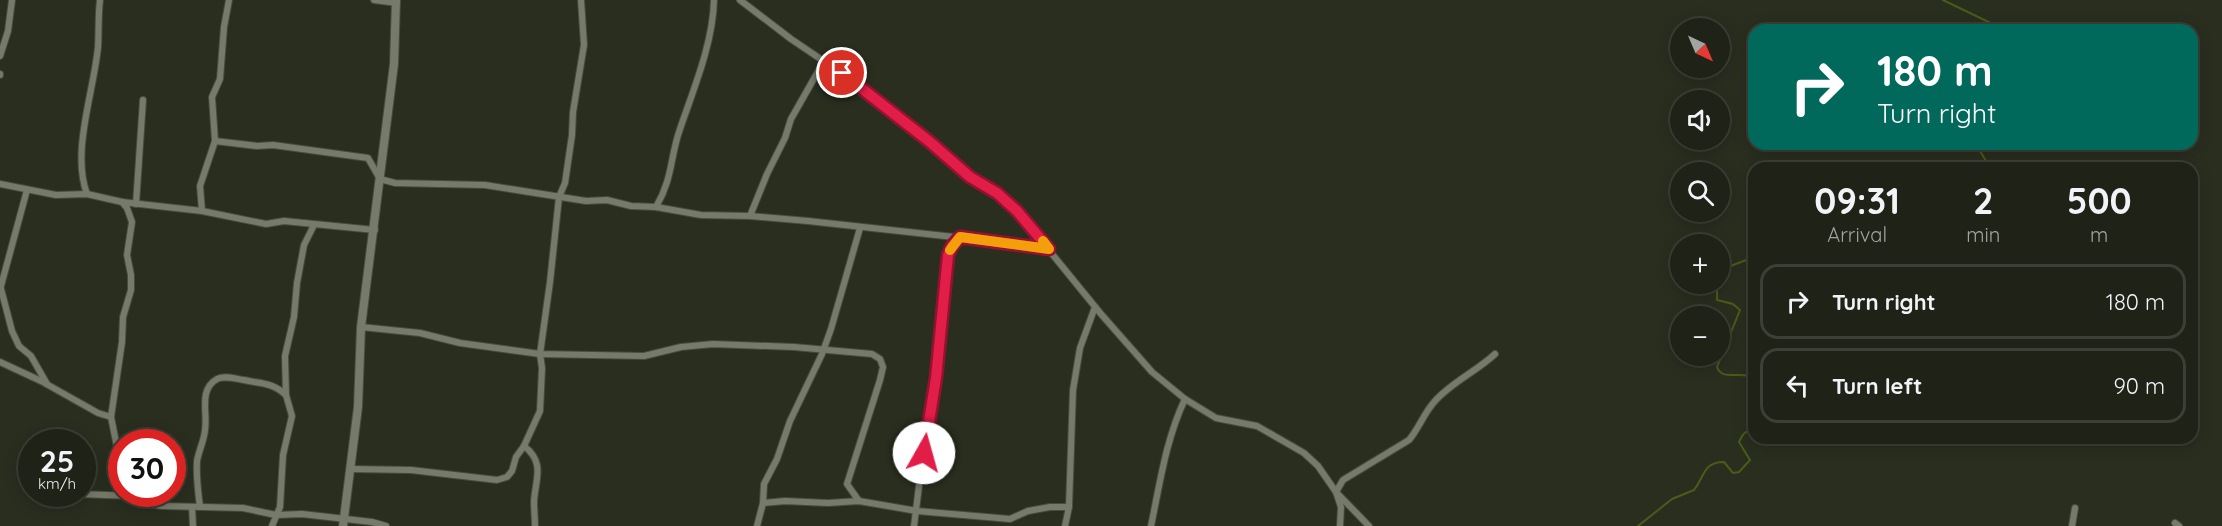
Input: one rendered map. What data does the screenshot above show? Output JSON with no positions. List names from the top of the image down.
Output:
{
  "north": "bottom right",
  "page": {
    "map_buttons": ["+", "−"],
    "turn": ["180 m", "Turn right"],
    "eta": [
      "09:31",
      "Arrival",
      "2",
      "min",
      "500",
      "m"
    ],
    "list": [
      {
        "name": "Turn right",
        "value": "180 m"
      },
      {
        "name": "Turn left",
        "value": "90 m"
      }
    ],
    "speed": "25 km/h",
    "limit": "30"
  }
}
